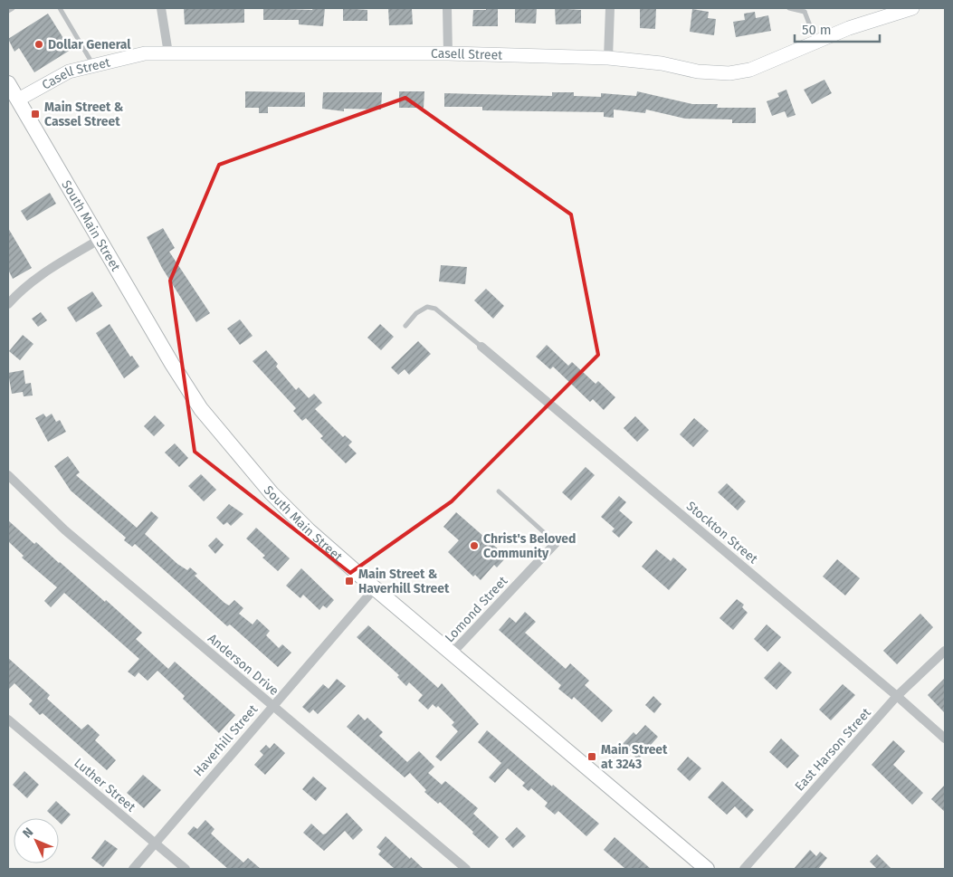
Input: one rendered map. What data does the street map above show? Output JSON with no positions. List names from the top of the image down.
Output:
{
  "streets": {
    "main road": ["South Main Street"],
    "street": [
      "Casell Street",
      "Stockton Street",
      "Lomond Street",
      "Anderson Drive",
      "Haverhill Street",
      "East Harson Street",
      "Luther Street"
    ]
  },
  "crossings": [
    ["Casell Street", "South Main Street"],
    ["South Main Street", "Lomond Street"],
    ["South Main Street", "Haverhill Street"],
    ["Stockton Street", "East Harson Street"],
    ["Anderson Drive", "Haverhill Street"],
    ["Haverhill Street", "Luther Street"]
  ],
  "places": {
    "other": ["Dollar General", "Christ's Beloved Community"],
    "transit": ["Main Street & Cassel Street", "Main Street & Haverhill Street", "Main Street at 3243"]
  },
  "scale_bar": "50 m",
  "north": "top left"
}
